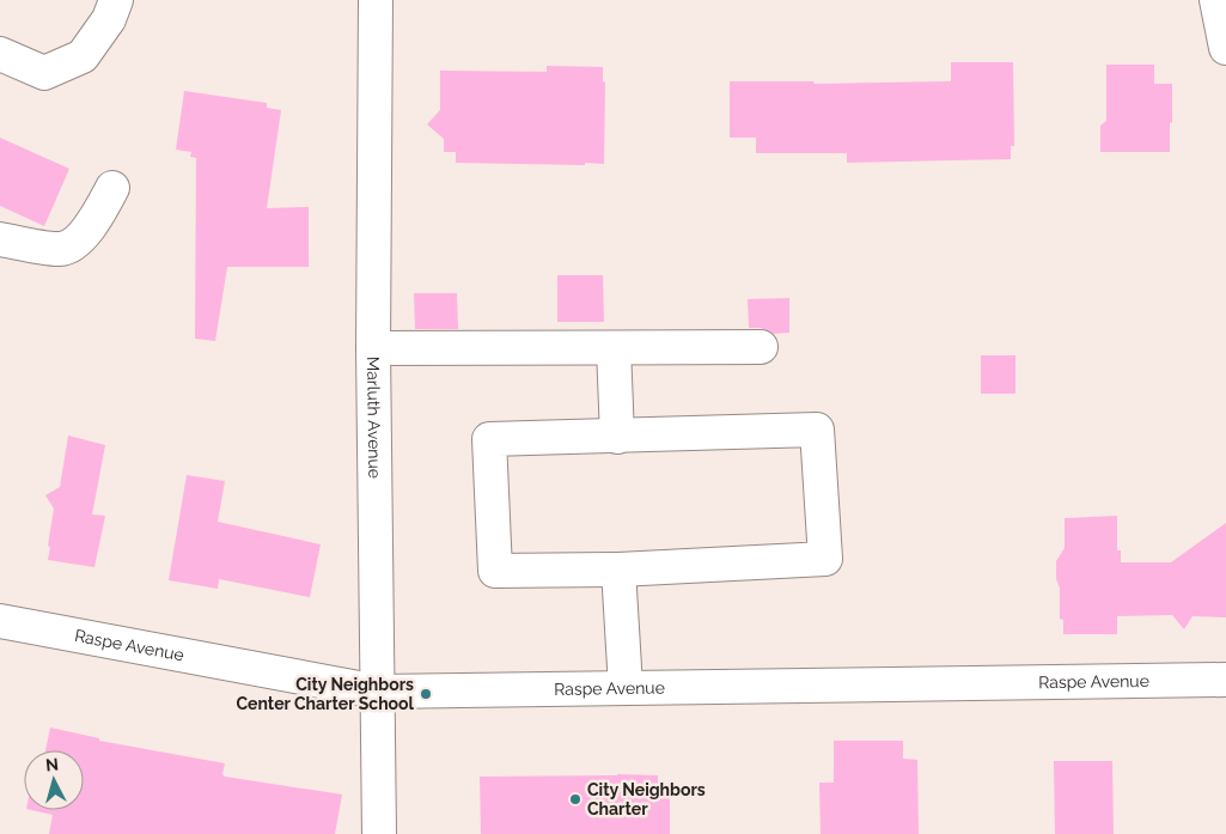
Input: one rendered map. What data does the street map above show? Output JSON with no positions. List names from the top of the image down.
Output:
{
  "streets": {
    "street": ["Marluth Avenue", "Raspe Avenue"]
  },
  "crossings": [
    ["Marluth Avenue", "Raspe Avenue"]
  ],
  "places": ["City Neighbors Center Charter School", "City Neighbors Charter"],
  "north": "top"
}
